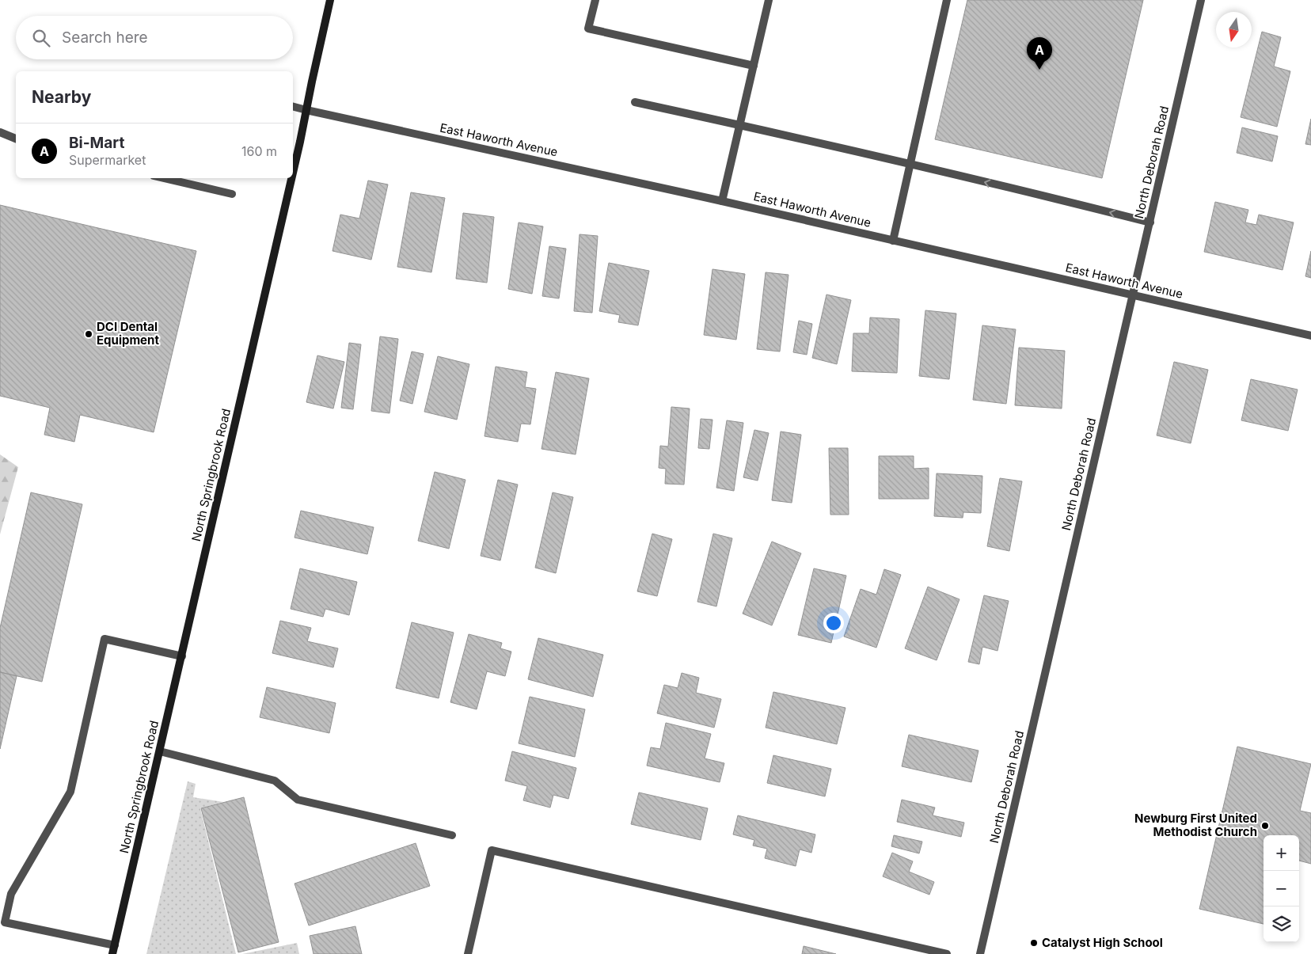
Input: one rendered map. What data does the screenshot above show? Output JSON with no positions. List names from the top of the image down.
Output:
{
  "streets": {
    "main road": ["North Springbrook Road"],
    "street": ["East Haworth Avenue", "North Deborah Road"]
  },
  "crossings": [
    ["East Haworth Avenue", "North Deborah Road"],
    ["East Haworth Avenue", "North Springbrook Road"]
  ],
  "places": ["DCI Dental Equipment", "Newburg First United Methodist Church", "Catalyst High School"],
  "north": "bottom",
  "page": {
    "search": "Search here",
    "pins": "A",
    "heading": "Nearby",
    "list": [
      {
        "mark": "A",
        "name": "Bi-Mart",
        "note": "Supermarket",
        "value": "160 m"
      }
    ],
    "map_buttons": ["+", "−"]
  }
}
